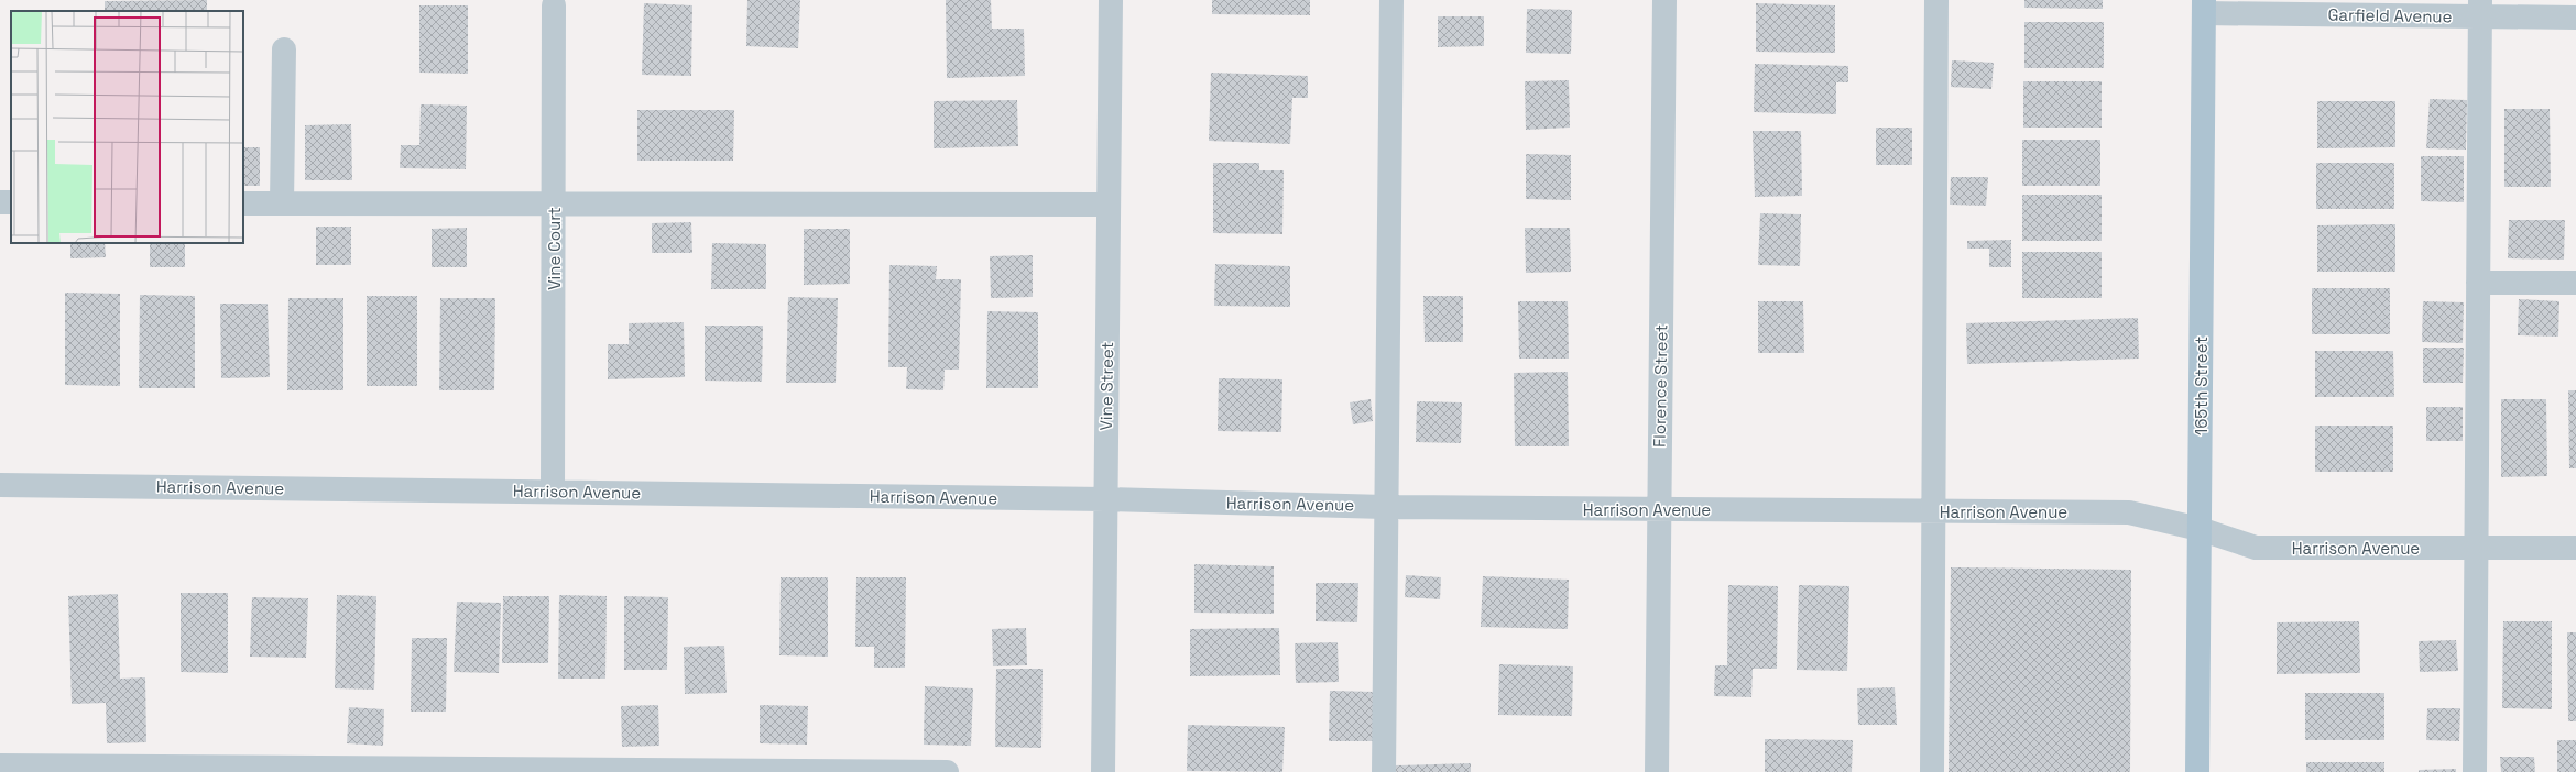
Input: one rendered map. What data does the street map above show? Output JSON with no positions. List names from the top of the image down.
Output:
{
  "streets": {
    "main road": ["165th Street"],
    "street": [
      "Garfield Avenue",
      "Vine Court",
      "Vine Street",
      "Florence Street",
      "Harrison Avenue"
    ]
  },
  "crossings": [
    ["Garfield Avenue", "165th Street"],
    ["Vine Court", "Harrison Avenue"],
    ["Vine Street", "Harrison Avenue"],
    ["Florence Street", "Harrison Avenue"],
    ["165th Street", "Harrison Avenue"]
  ]
}
